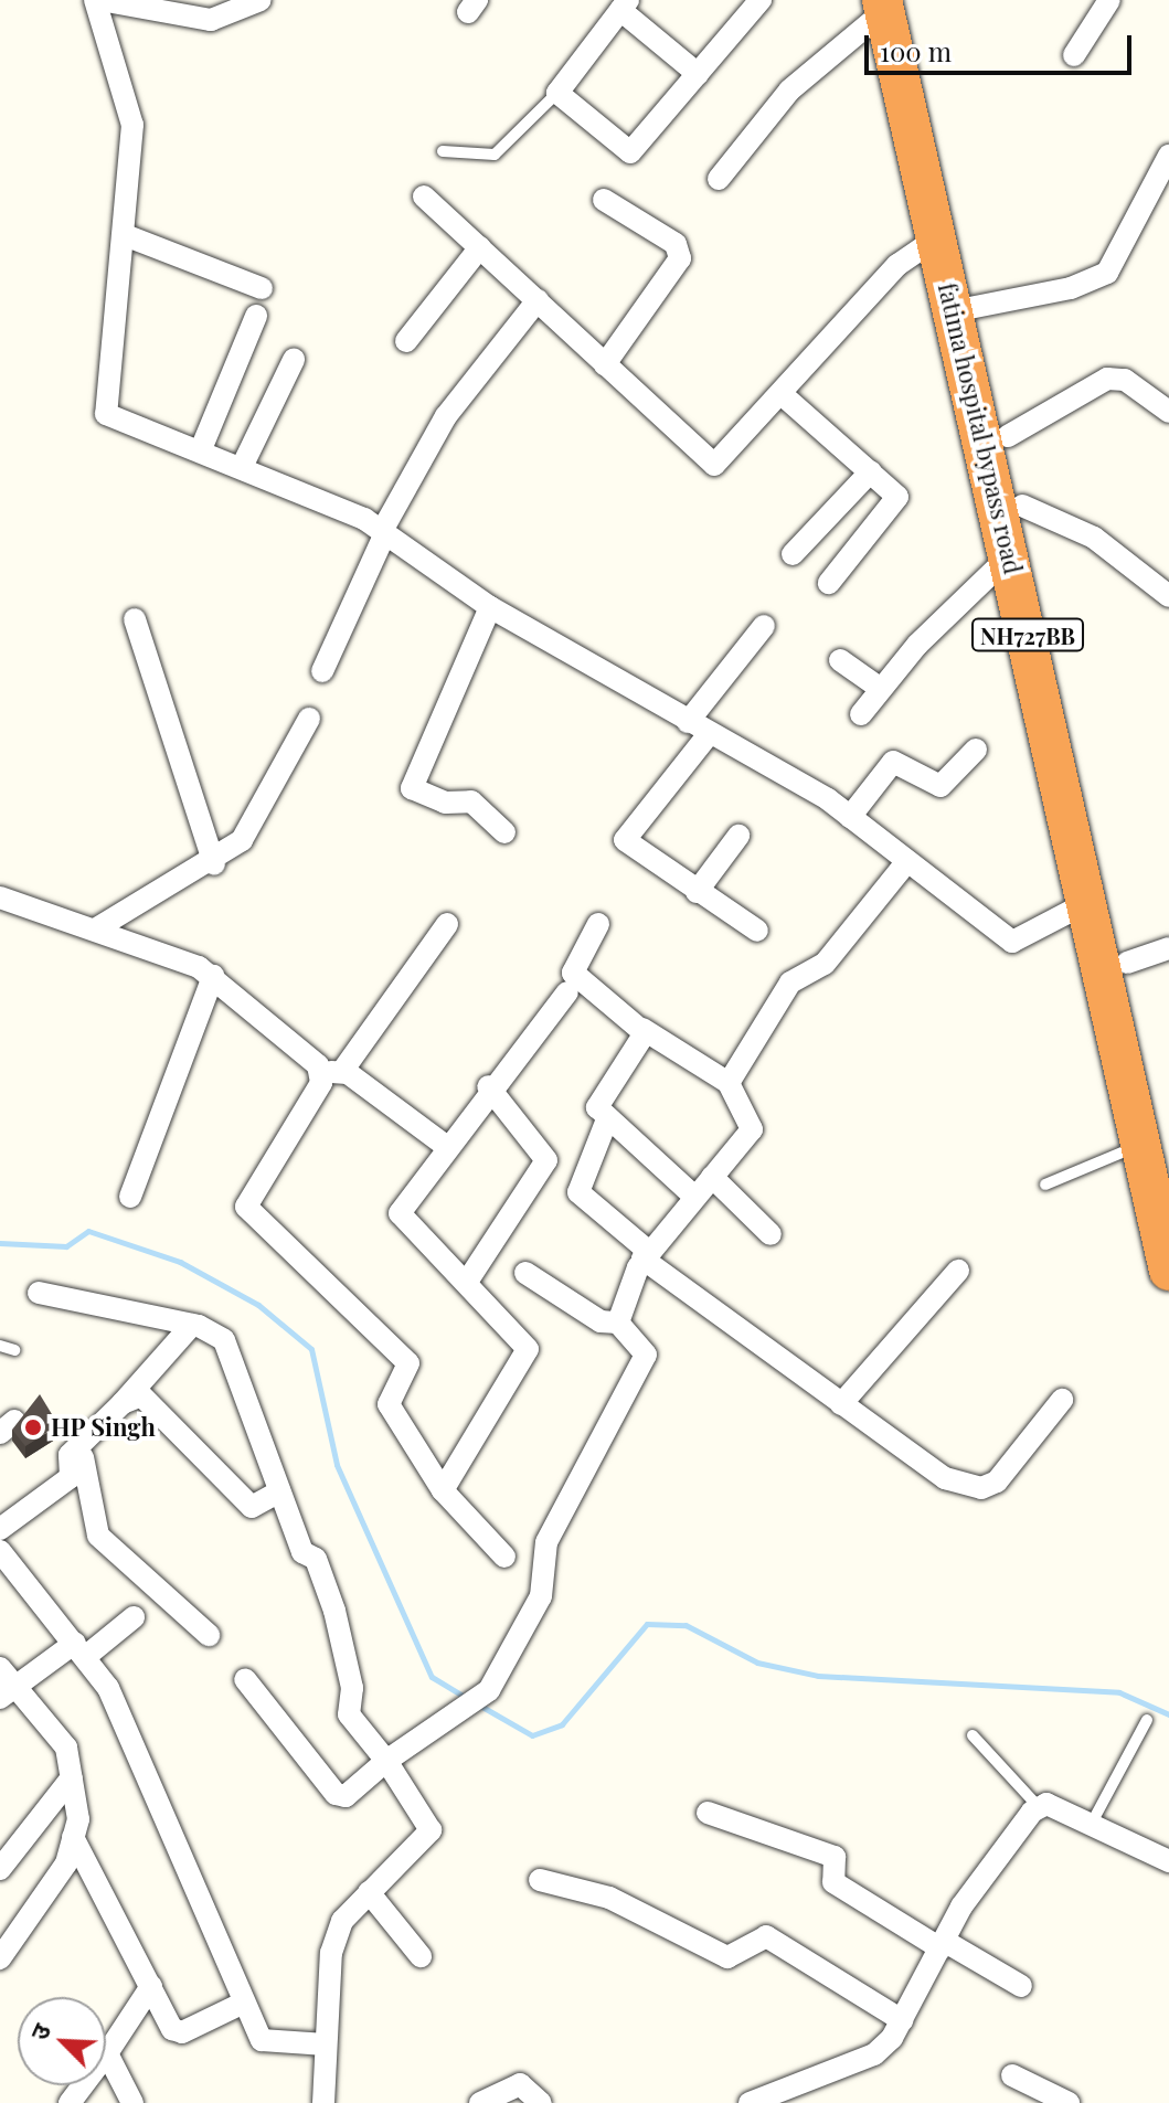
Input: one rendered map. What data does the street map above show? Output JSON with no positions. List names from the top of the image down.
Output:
{
  "streets": {
    "highway": ["fatima hospital bypass road", "NH727BB"]
  },
  "places": ["HP Singh"],
  "scale_bar": "100 m",
  "north": "top left"
}
